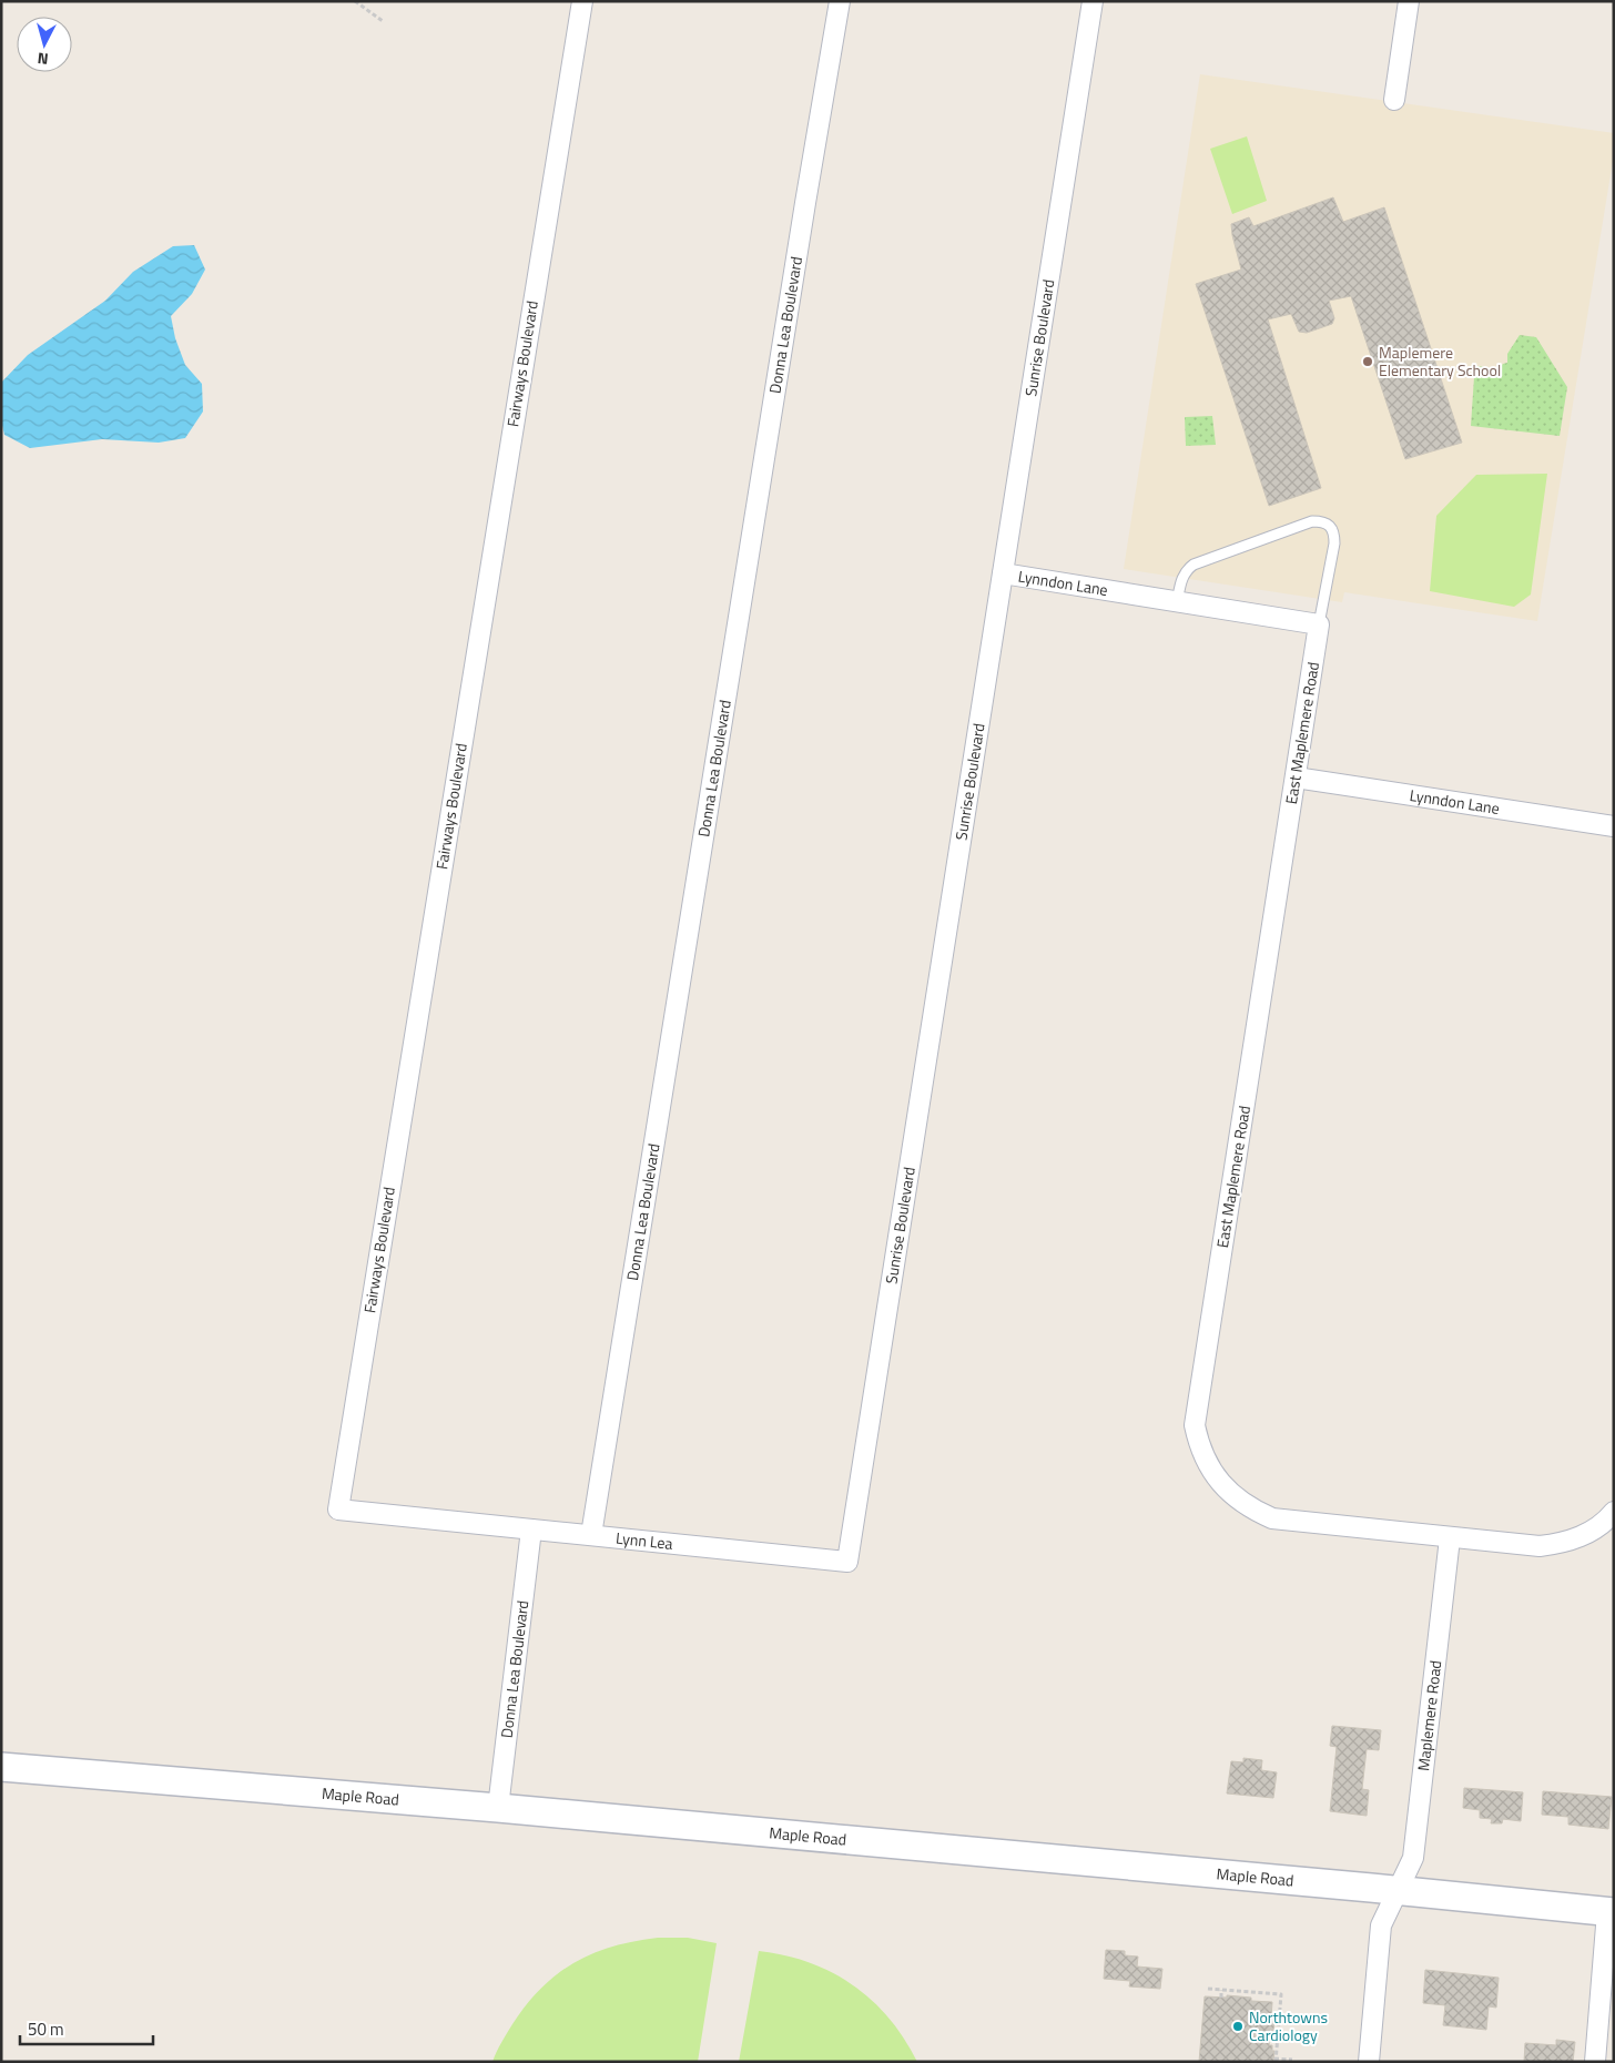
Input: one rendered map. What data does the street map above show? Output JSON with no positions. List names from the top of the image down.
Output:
{
  "streets": {
    "main road": ["Maple Road"],
    "street": [
      "Donna Lea Boulevard",
      "Sunrise Boulevard",
      "Fairways Boulevard",
      "Lynndon Lane",
      "East Maplemere Road",
      "Lynn Lea",
      "Maplemere Road"
    ]
  },
  "crossings": [
    ["Donna Lea Boulevard", "Lynn Lea"],
    ["Donna Lea Boulevard", "Maple Road"],
    ["Sunrise Boulevard", "Lynndon Lane"],
    ["Sunrise Boulevard", "Lynn Lea"],
    ["Fairways Boulevard", "Lynn Lea"],
    ["Lynndon Lane", "East Maplemere Road"],
    ["East Maplemere Road", "Maplemere Road"],
    ["Maplemere Road", "Maple Road"]
  ],
  "places": ["Maplemere Elementary School", "Northtowns Cardiology"],
  "scale_bar": "50 m",
  "north": "bottom"
}
